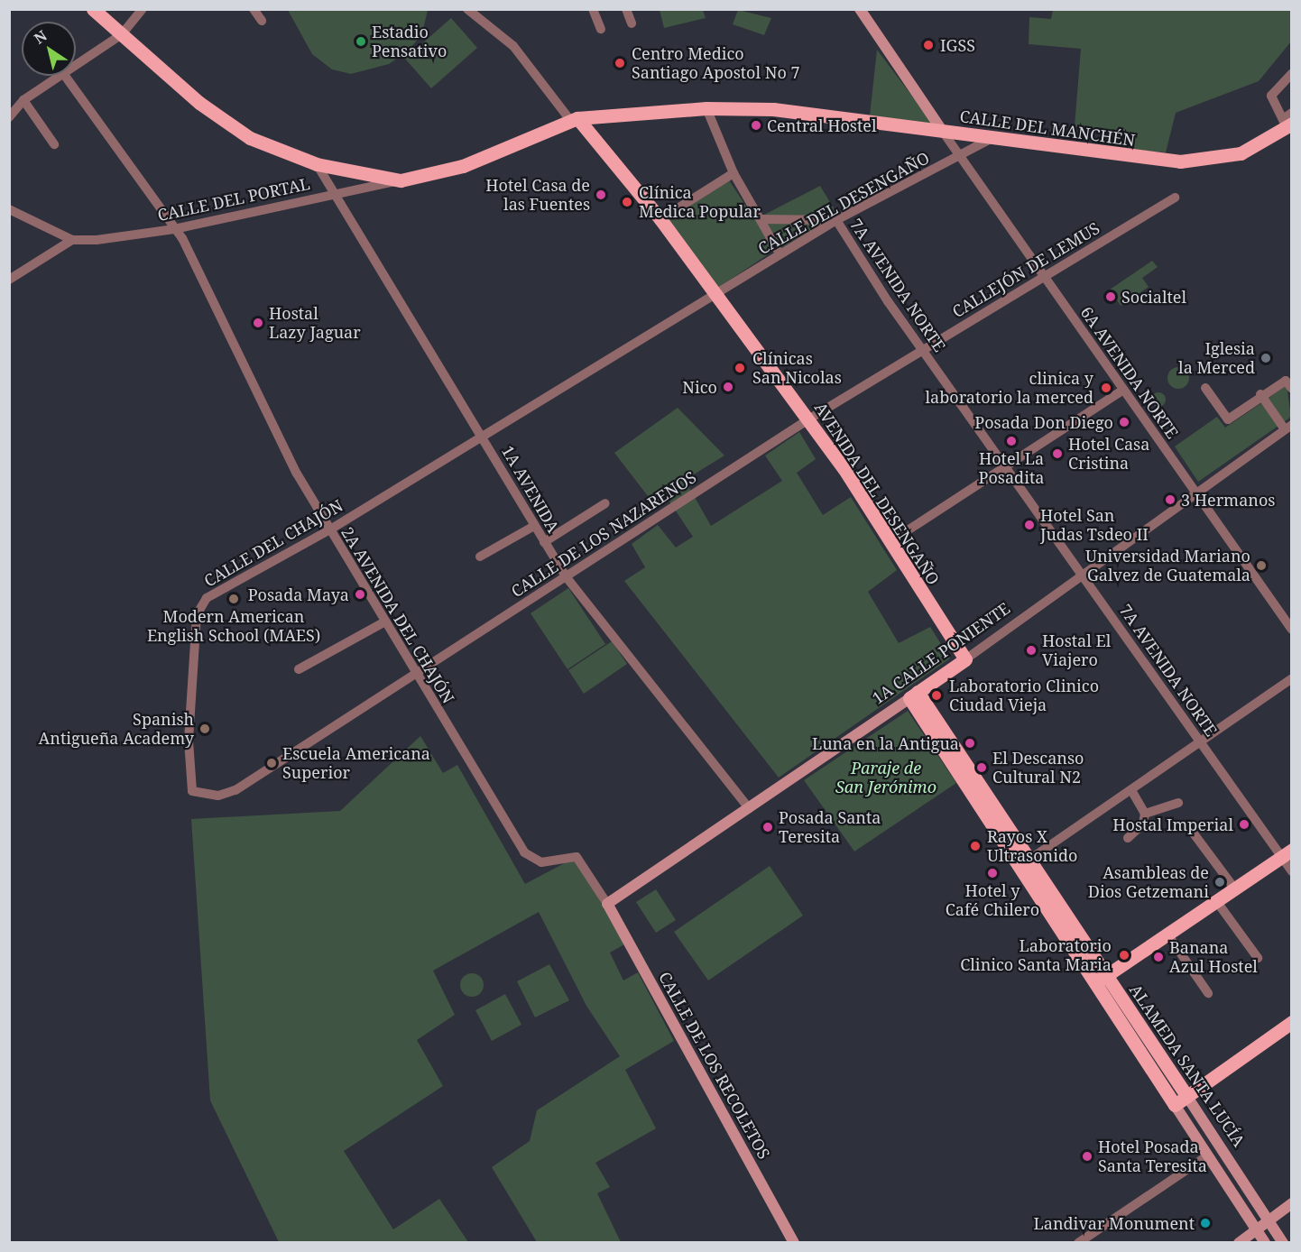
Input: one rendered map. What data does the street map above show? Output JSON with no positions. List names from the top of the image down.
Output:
{
  "streets": {
    "main road": [
      "CALLE DEL MANCHÉN",
      "AVENIDA DEL DESENGAÑO",
      "1A CALLE PONIENTE",
      "ALAMEDA SANTA LUCÍA"
    ],
    "street": [
      "CALLE DEL PORTAL",
      "CALLE DEL DESENGAÑO",
      "CALLEJÓN DE LEMUS",
      "7A AVENIDA NORTE",
      "6A AVENIDA NORTE",
      "1A AVENIDA",
      "CALLE DE LOS NAZARENOS",
      "CALLE DEL CHAJÓN",
      "2A AVENIDA DEL CHAJÓN",
      "CALLE DE LOS RECOLETOS"
    ]
  },
  "crossings": [
    ["CALLE DEL MANCHÉN", "CALLE DEL DESENGAÑO"],
    ["CALLE DEL MANCHÉN", "6A AVENIDA NORTE"],
    ["CALLE DEL PORTAL", "1A AVENIDA"],
    ["CALLE DEL PORTAL", "2A AVENIDA DEL CHAJÓN"],
    ["CALLE DEL DESENGAÑO", "7A AVENIDA NORTE"],
    ["CALLE DEL DESENGAÑO", "6A AVENIDA NORTE"],
    ["CALLE DEL DESENGAÑO", "AVENIDA DEL DESENGAÑO"],
    ["CALLE DEL DESENGAÑO", "CALLE DEL CHAJÓN"],
    ["CALLEJÓN DE LEMUS", "7A AVENIDA NORTE"],
    ["CALLEJÓN DE LEMUS", "6A AVENIDA NORTE"],
    ["CALLEJÓN DE LEMUS", "AVENIDA DEL DESENGAÑO"],
    ["CALLEJÓN DE LEMUS", "CALLE DE LOS NAZARENOS"],
    ["7A AVENIDA NORTE", "1A CALLE PONIENTE"],
    ["6A AVENIDA NORTE", "1A CALLE PONIENTE"],
    ["1A AVENIDA", "CALLE DE LOS NAZARENOS"],
    ["1A AVENIDA", "CALLE DEL CHAJÓN"],
    ["1A AVENIDA", "1A CALLE PONIENTE"],
    ["AVENIDA DEL DESENGAÑO", "CALLE DE LOS NAZARENOS"],
    ["AVENIDA DEL DESENGAÑO", "CALLE DEL CHAJÓN"],
    ["AVENIDA DEL DESENGAÑO", "1A CALLE PONIENTE"],
    ["CALLE DE LOS NAZARENOS", "CALLE DEL CHAJÓN"],
    ["CALLE DE LOS NAZARENOS", "2A AVENIDA DEL CHAJÓN"],
    ["CALLE DEL CHAJÓN", "2A AVENIDA DEL CHAJÓN"],
    ["2A AVENIDA DEL CHAJÓN", "1A CALLE PONIENTE"],
    ["2A AVENIDA DEL CHAJÓN", "CALLE DE LOS RECOLETOS"],
    ["1A CALLE PONIENTE", "CALLE DE LOS RECOLETOS"],
    ["1A CALLE PONIENTE", "ALAMEDA SANTA LUCÍA"]
  ],
  "parks": ["Paraje de San Jerónimo"],
  "places": [
    "Estadio Pensativo",
    "IGSS",
    "Centro Medico Santiago Apostol No 7",
    "Central Hostel",
    "Hotel Casa de las Fuentes",
    "Clínica Medica Popular",
    "Socialtel",
    "Hostal Lazy Jaguar",
    "Iglesia la Merced",
    "Clínicas San Nicolas",
    "Nico",
    "clinica y laboratorio la merced",
    "Posada Don Diego",
    "Hotel La Posadita",
    "Hotel Casa Cristina",
    "3 Hermanos",
    "Hotel San Judas Tsdeo II",
    "Universidad Mariano Galvez de Guatemala",
    "Posada Maya",
    "Modern American English School (MAES)",
    "Hostal El Viajero",
    "Laboratorio Clinico Ciudad Vieja",
    "Spanish Antigueña Academy",
    "Luna en la Antigua",
    "Escuela Americana Superior",
    "El Descanso Cultural N2",
    "Hostal Imperial",
    "Posada Santa Teresita",
    "Rayos X Ultrasonido",
    "Hotel y Café Chilero",
    "Asambleas de Dios Getzemani",
    "Laboratorio Clinico Santa Maria",
    "Banana Azul Hostel",
    "Hotel Posada Santa Teresita",
    "Landivar Monument"
  ],
  "north": "top left"
}
